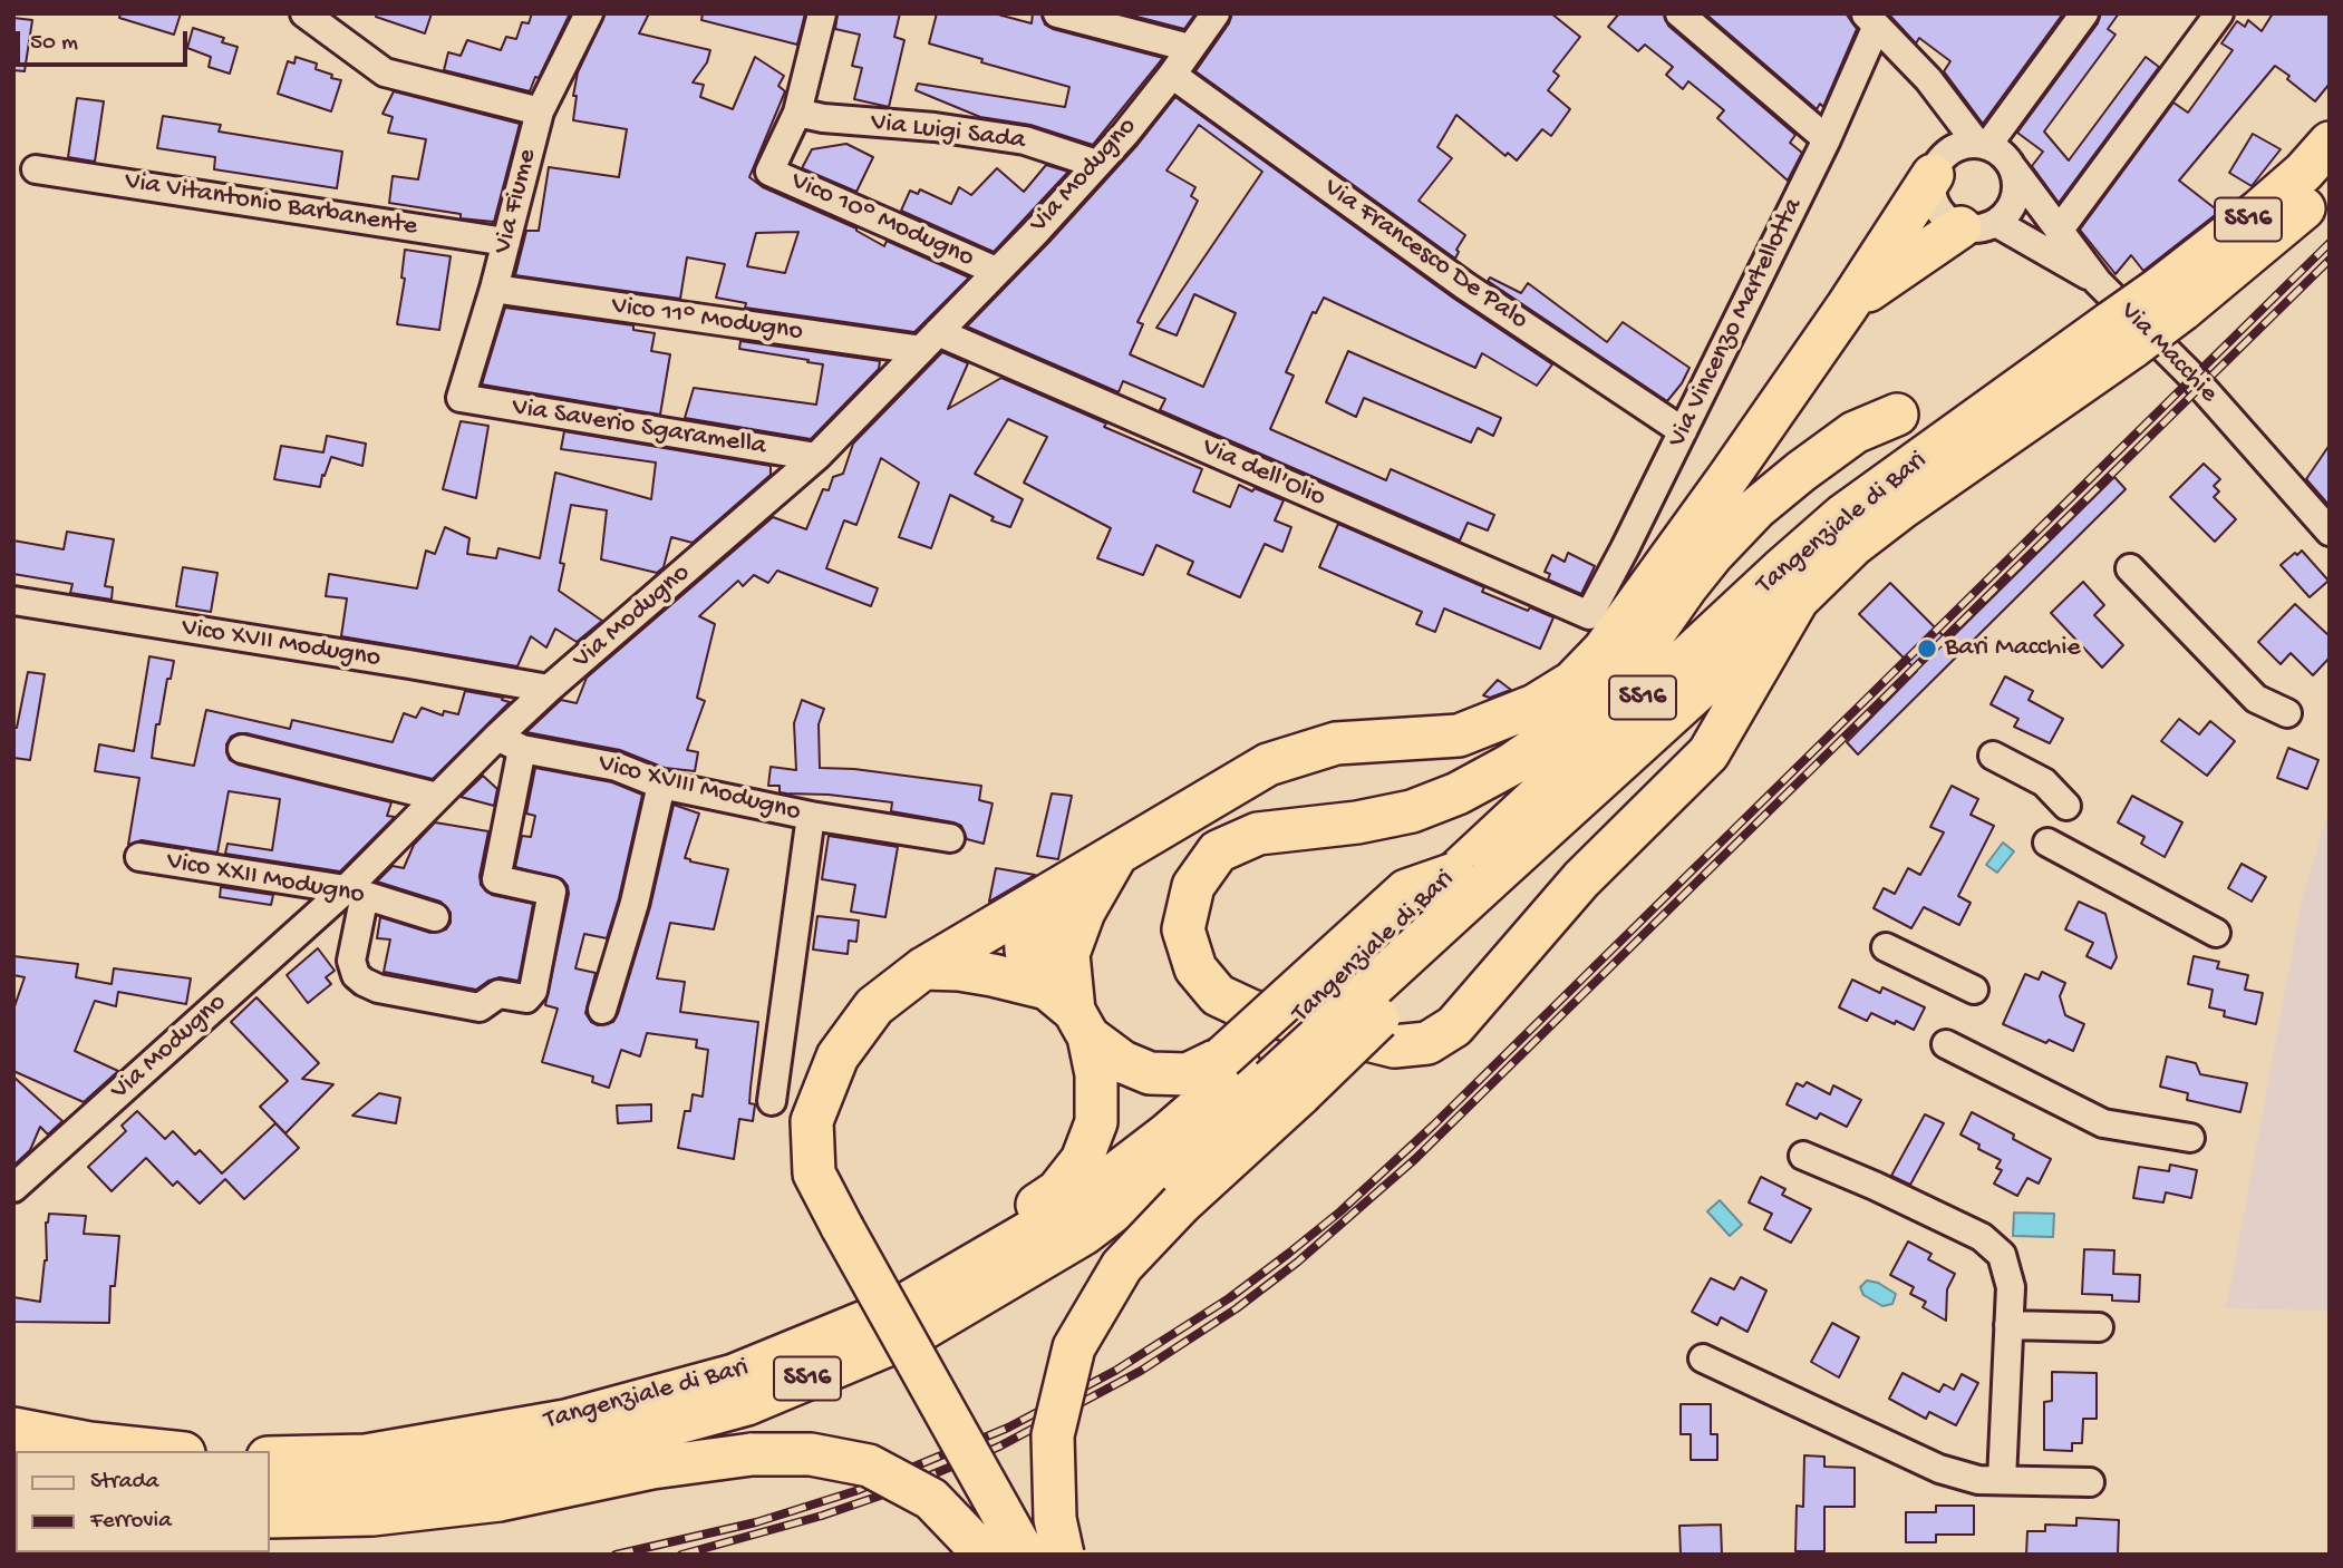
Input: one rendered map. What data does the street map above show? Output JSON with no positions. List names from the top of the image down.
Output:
{
  "streets": {
    "highway": ["SS16", "Tangenziale di Bari"],
    "street": [
      "Via Luigi Sada",
      "Via Modugno",
      "Via Fiume",
      "Via Vitantonio Barbanente",
      "Vico 10° Modugno",
      "Via Francesco De Palo",
      "Vico 11° Modugno",
      "Via Vincenzo Martellotta",
      "Via Macchie",
      "Via Saverio Sgaramella",
      "Via dell'Olio",
      "Vico XVII Modugno",
      "Vico XVIII Modugno",
      "Vico XXII Modugno"
    ]
  },
  "crossings": [
    ["Via Luigi Sada", "Via Modugno"],
    ["Via Luigi Sada", "Vico 10° Modugno"],
    ["Via Modugno", "Vico 10° Modugno"],
    ["Via Modugno", "Via Francesco De Palo"],
    ["Via Modugno", "Vico 11° Modugno"],
    ["Via Modugno", "Via Saverio Sgaramella"],
    ["Via Modugno", "Via dell'Olio"],
    ["Via Modugno", "Vico XVII Modugno"],
    ["Via Modugno", "Vico XVIII Modugno"],
    ["Via Modugno", "Vico XXII Modugno"],
    ["Via Fiume", "Via Vitantonio Barbanente"],
    ["Via Fiume", "Vico 11° Modugno"],
    ["Via Fiume", "Via Saverio Sgaramella"],
    ["Via Francesco De Palo", "Via Vincenzo Martellotta"],
    ["Vico 11° Modugno", "Via dell'Olio"],
    ["Via Vincenzo Martellotta", "Via dell'Olio"]
  ],
  "places": ["Bari Macchie"],
  "legend": ["Strada", "Ferrovia"],
  "scale_bar": "50 m"
}
